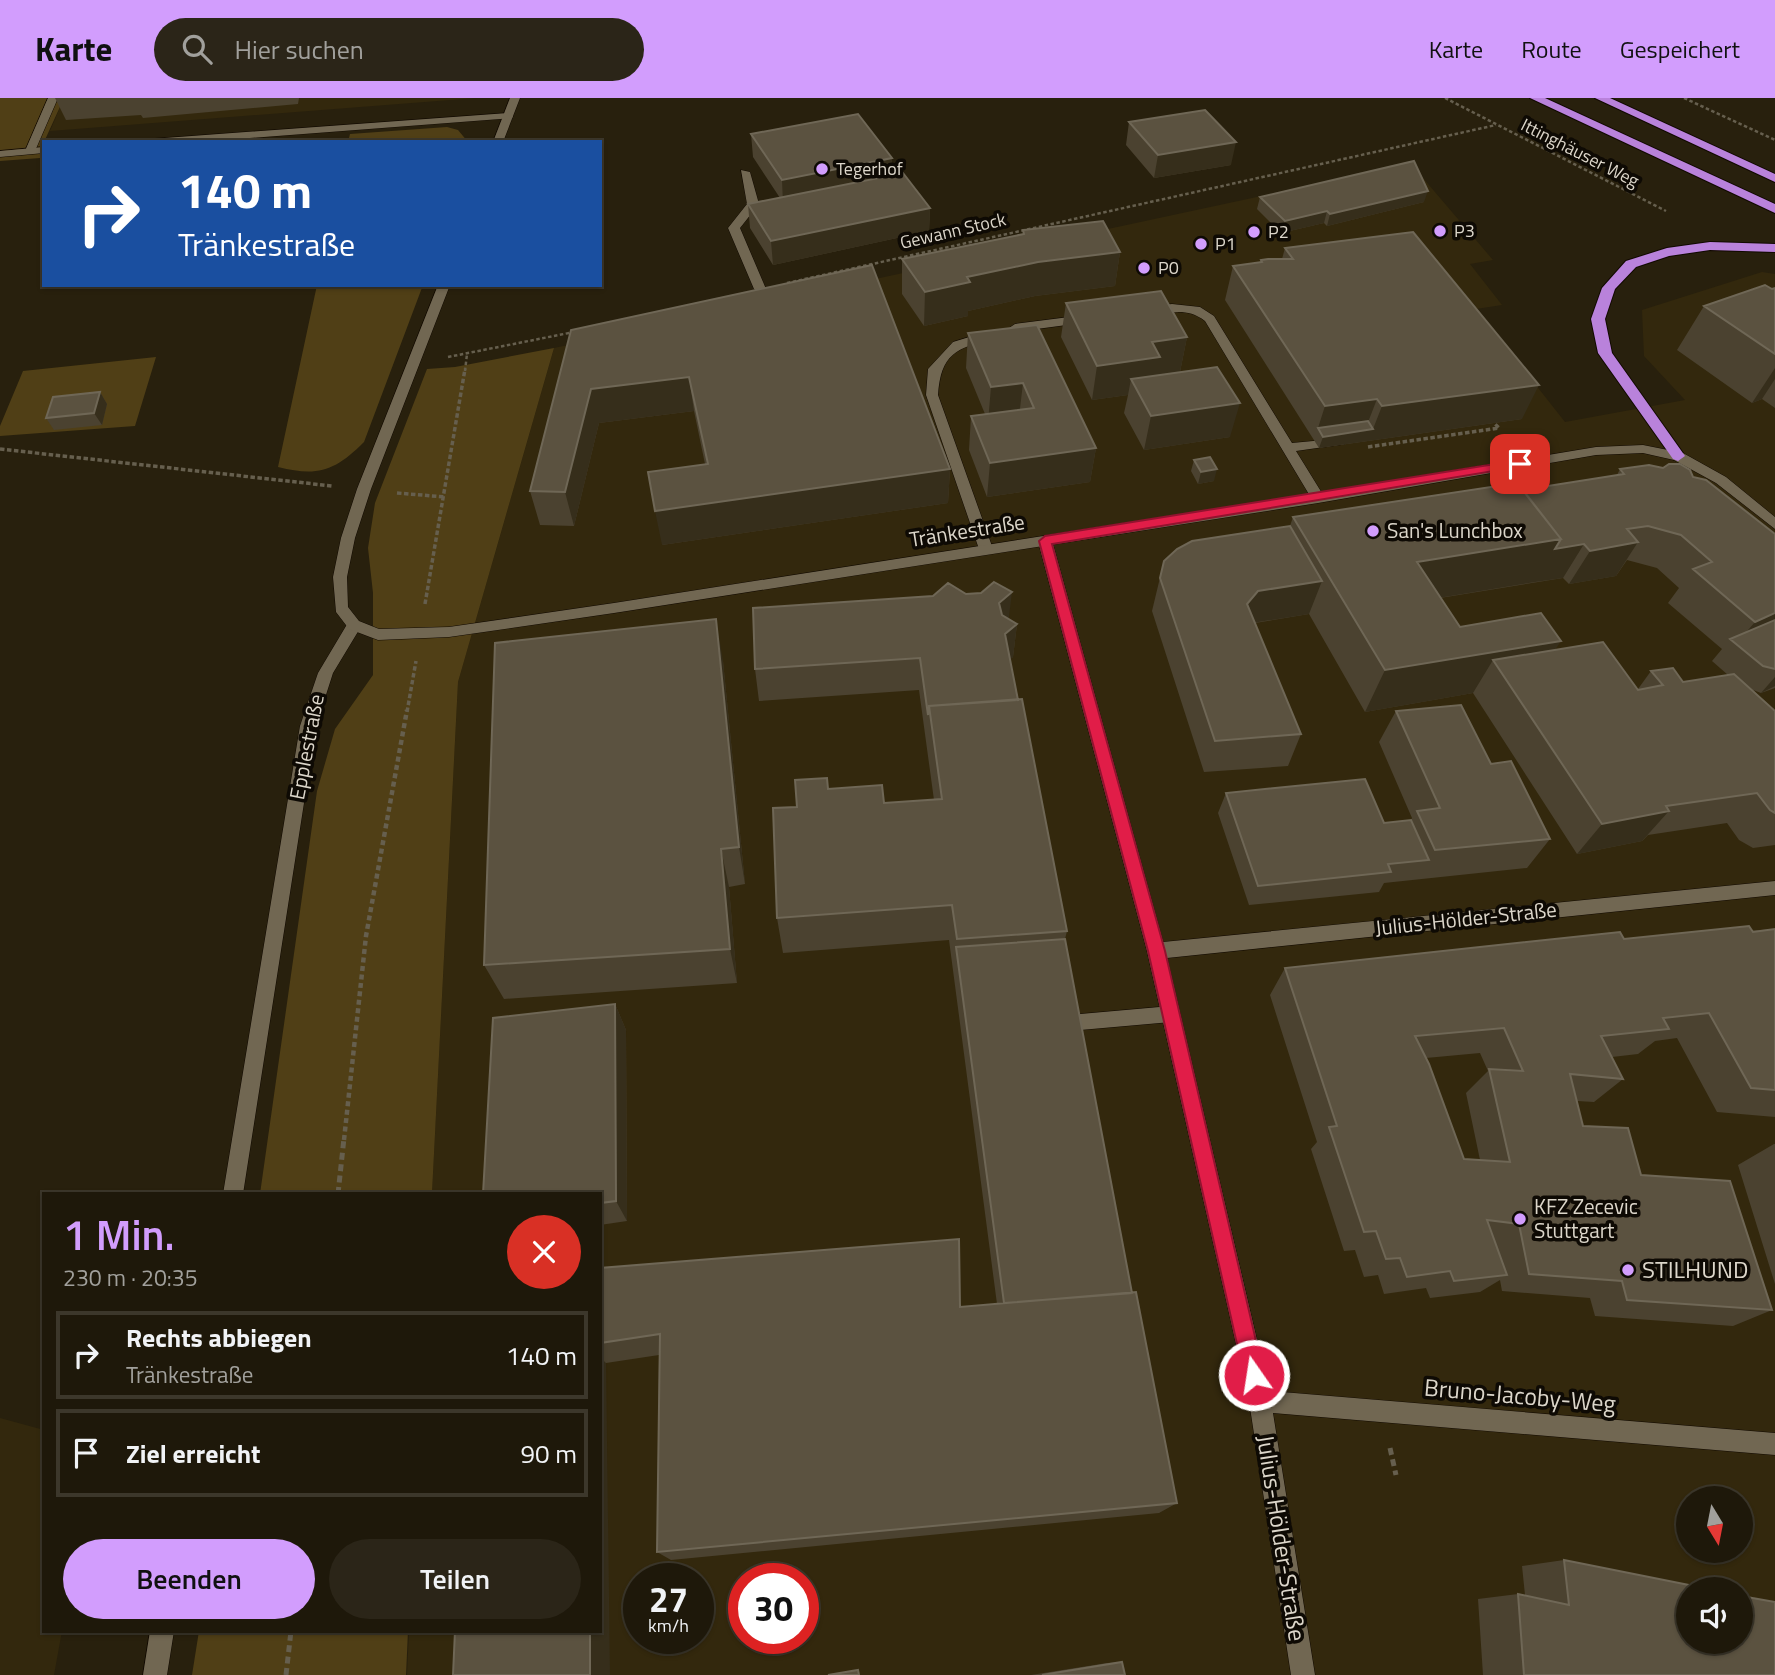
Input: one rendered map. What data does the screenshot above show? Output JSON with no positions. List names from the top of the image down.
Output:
{
  "streets": {
    "street": [
      "Tränkestraße",
      "Epplestraße",
      "Julius-Hölder-Straße",
      "Bruno-Jacoby-Weg"
    ],
    "path": ["Ittinghäuser Weg", "Gewann Stock"]
  },
  "crossings": [
    ["Ittinghäuser Weg", "Gewann Stock"],
    ["Tränkestraße", "Epplestraße"],
    ["Tränkestraße", "Julius-Hölder-Straße"],
    ["Julius-Hölder-Straße", "Bruno-Jacoby-Weg"]
  ],
  "places": [
    "Tegerhof",
    "P3",
    "P2",
    "P1",
    "P0",
    "San's Lunchbox",
    "KFZ Zecevic Stuttgart",
    "STILHUND"
  ],
  "north": "bottom",
  "page": {
    "header": "Karte",
    "search": "Hier suchen",
    "nav": ["Karte", "Route", "Gespeichert"],
    "turn": ["140 m", "Tränkestraße"],
    "heading": ["1 Min.", "230 m · 20:35"],
    "list": [
      {
        "name": "Rechts abbiegen",
        "note": "Tränkestraße",
        "value": "140 m"
      },
      {
        "name": "Ziel erreicht",
        "value": "90 m"
      }
    ],
    "buttons": ["Beenden", "Teilen"],
    "speed": "27 km/h",
    "limit": "30"
  }
}
